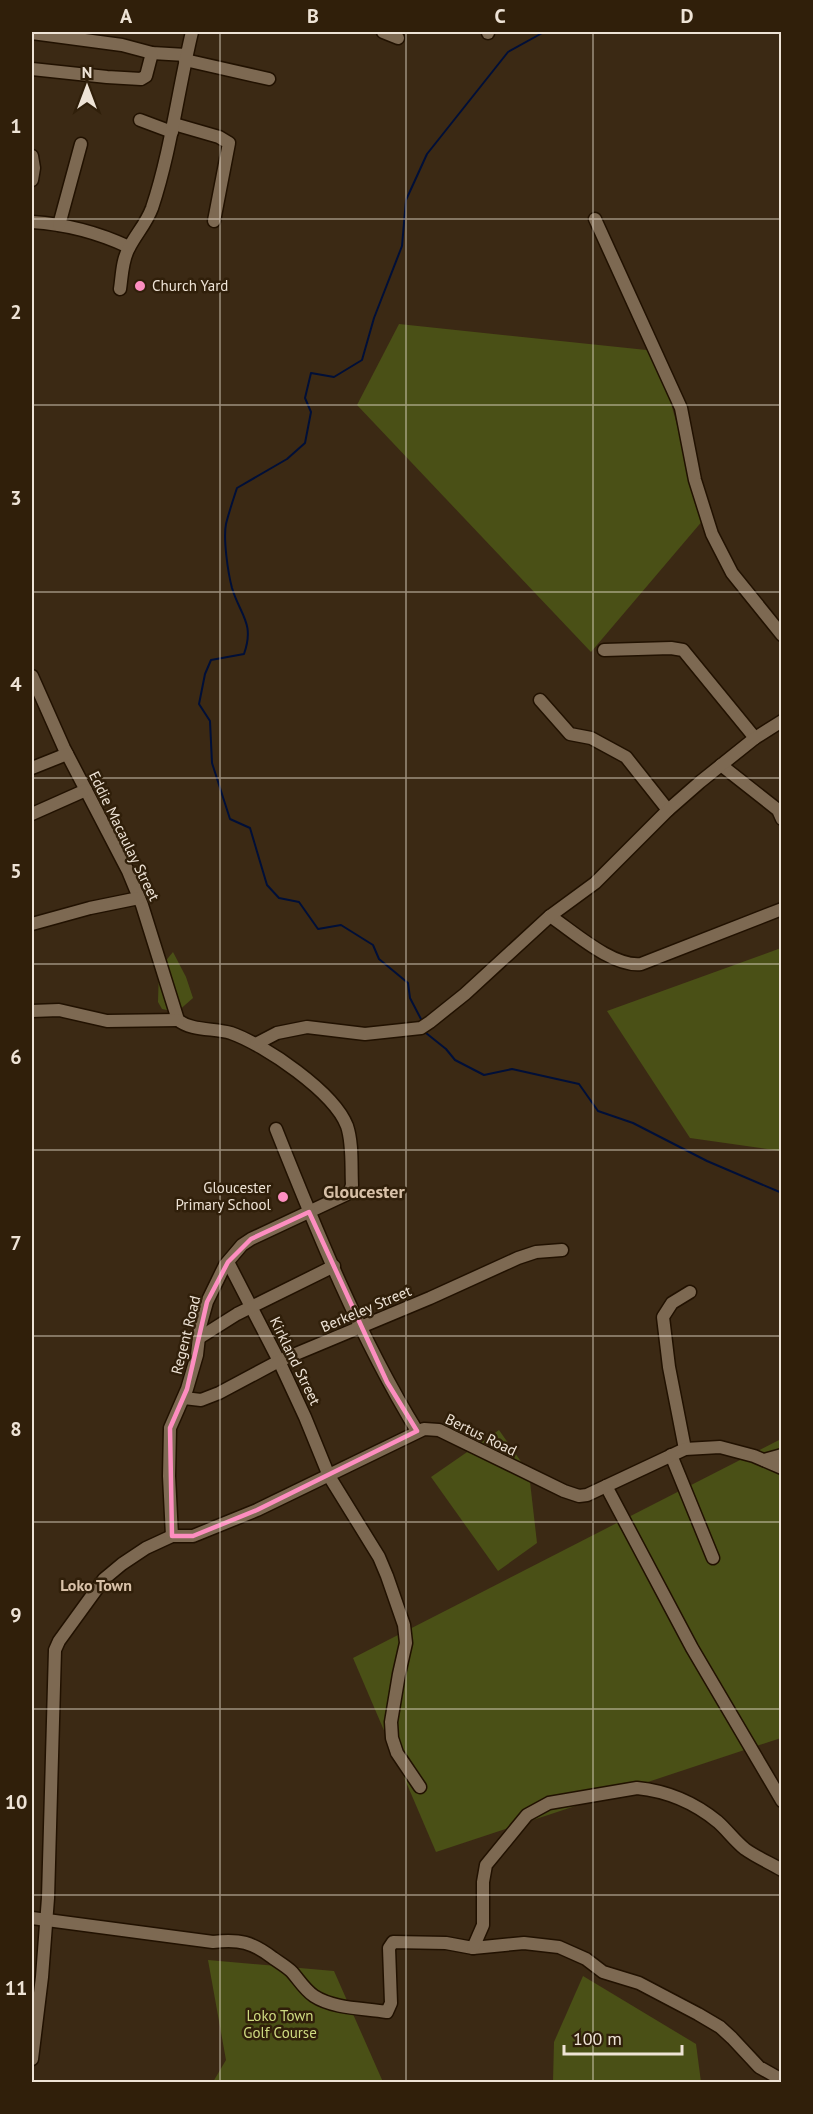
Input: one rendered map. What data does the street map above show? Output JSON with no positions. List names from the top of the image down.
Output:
{
  "streets": {
    "street": [
      "Eddie Macaulay Street",
      "Berkeley Street",
      "Regent Road",
      "Kirkland Street",
      "Bertus Road"
    ]
  },
  "crossings": [
    ["Berkeley Street", "Regent Road"],
    ["Berkeley Street", "Kirkland Street"],
    ["Regent Road", "Kirkland Street"]
  ],
  "districts": ["Gloucester", "Loko Town"],
  "parks": ["Loko Town Golf Course"],
  "places": ["Church Yard", "Gloucester Primary School"],
  "scale_bar": "100 m",
  "north": "top",
  "grid": {
    "columns": [
      "A",
      "B",
      "C",
      "D"
    ],
    "rows": [
      "1",
      "2",
      "3",
      "4",
      "5",
      "6",
      "7",
      "8",
      "9",
      "10",
      "11"
    ]
  }
}
